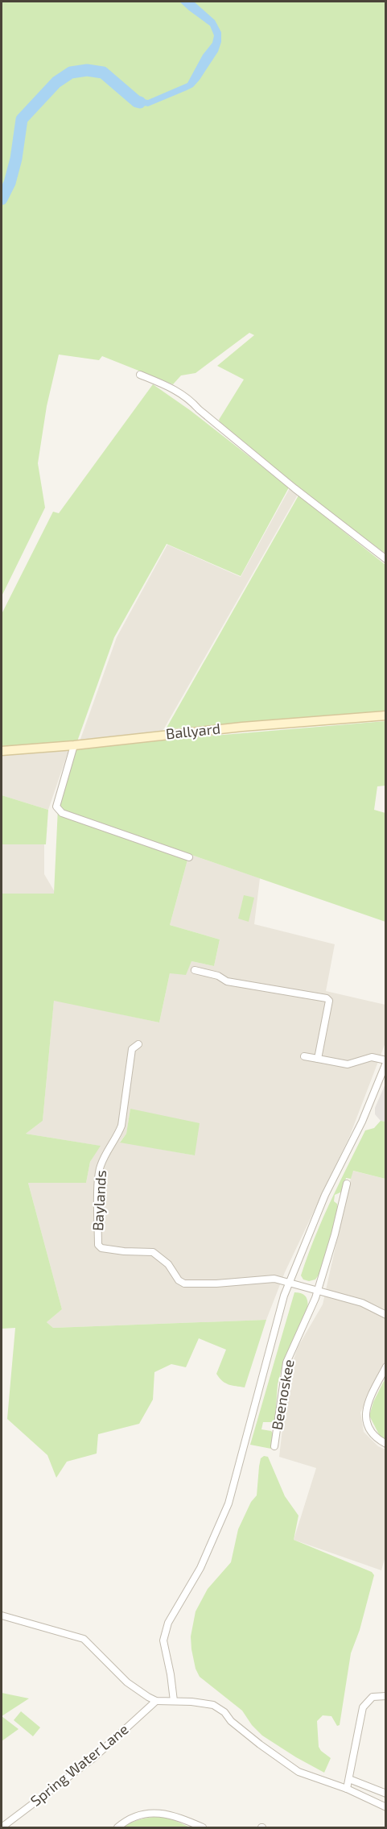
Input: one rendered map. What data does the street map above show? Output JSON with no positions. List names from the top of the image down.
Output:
{
  "streets": {
    "street": [
      "Ballyard",
      "Baylands",
      "Beenoskee",
      "Spring Water Lane"
    ]
  }
}
